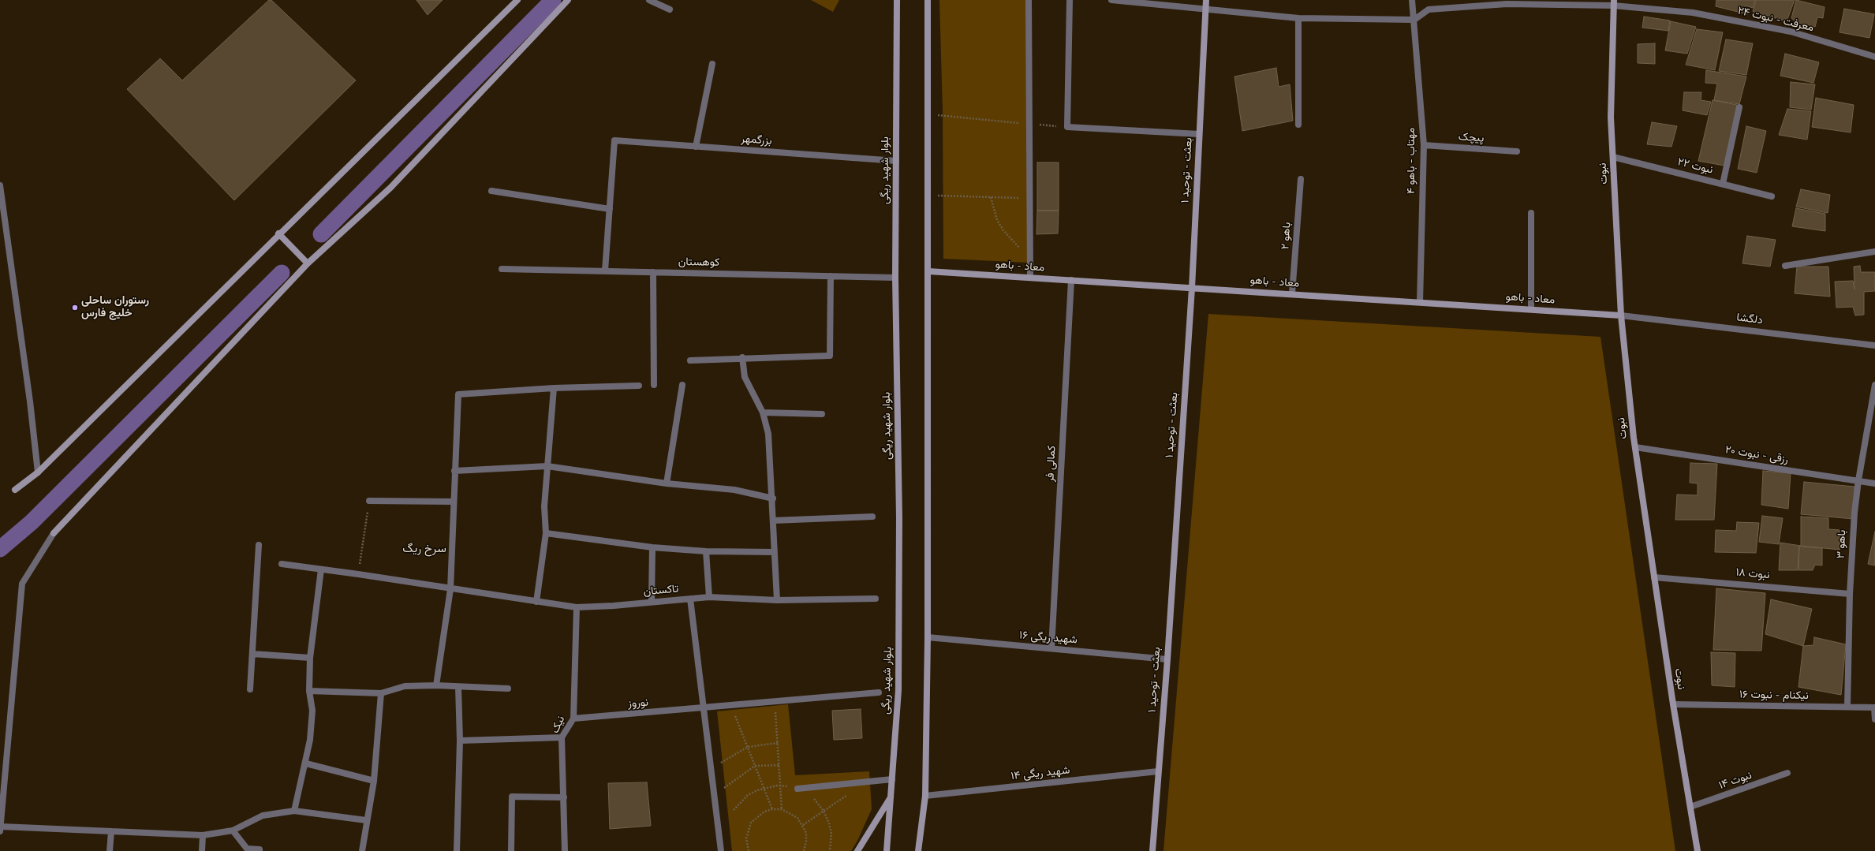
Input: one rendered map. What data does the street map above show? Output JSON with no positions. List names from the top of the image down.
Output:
{
  "streets": {
    "street": [
      "معرفت - نبوت ۲۴",
      "پیچک",
      "بزرگمهر",
      "مهتاب - باهو ۴",
      "نبوت ۲۲",
      "بلوار شهید ریگی",
      "بعثت - توحید ۱",
      "نبوت",
      "باهو ۲",
      "کوهستان",
      "معاد - باهو",
      "دلگشا",
      "رزقی - نبوت ۲۰",
      "کمالی فر",
      "باهو ۳",
      "نبوت ۱۸",
      "تاکستان",
      "شهید ریگی ۱۶",
      "نیکنام - نبوت ۱۶",
      "نوروز",
      "نیک",
      "شهید ریگی ۱۴",
      "نبوت ۱۴"
    ]
  },
  "crossings": [
    ["معرفت - نبوت ۲۴", "مهتاب - باهو ۴"],
    ["معرفت - نبوت ۲۴", "نبوت"],
    ["پیچک", "مهتاب - باهو ۴"],
    ["بزرگمهر", "بلوار شهید ریگی"],
    ["مهتاب - باهو ۴", "معاد - باهو"],
    ["نبوت ۲۲", "نبوت"],
    ["بلوار شهید ریگی", "کوهستان"],
    ["بعثت - توحید ۱", "معاد - باهو"],
    ["بعثت - توحید ۱", "شهید ریگی ۱۶"],
    ["بعثت - توحید ۱", "شهید ریگی ۱۴"],
    ["نبوت", "معاد - باهو"],
    ["نبوت", "دلگشا"],
    ["نبوت", "رزقی - نبوت ۲۰"],
    ["نبوت", "نبوت ۱۸"],
    ["نبوت", "نیکنام - نبوت ۱۶"],
    ["نبوت", "نبوت ۱۴"],
    ["باهو ۲", "معاد - باهو"],
    ["معاد - باهو", "دلگشا"],
    ["معاد - باهو", "کمالی فر"],
    ["رزقی - نبوت ۲۰", "باهو ۳"],
    ["کمالی فر", "شهید ریگی ۱۶"],
    ["باهو ۳", "نبوت ۱۸"],
    ["باهو ۳", "نیکنام - نبوت ۱۶"],
    ["تاکستان", "نیک"],
    ["نوروز", "نیک"]
  ],
  "districts": ["سرخ ریگ"],
  "places": ["رستوران ساحلی خلیج فارس"]
}
